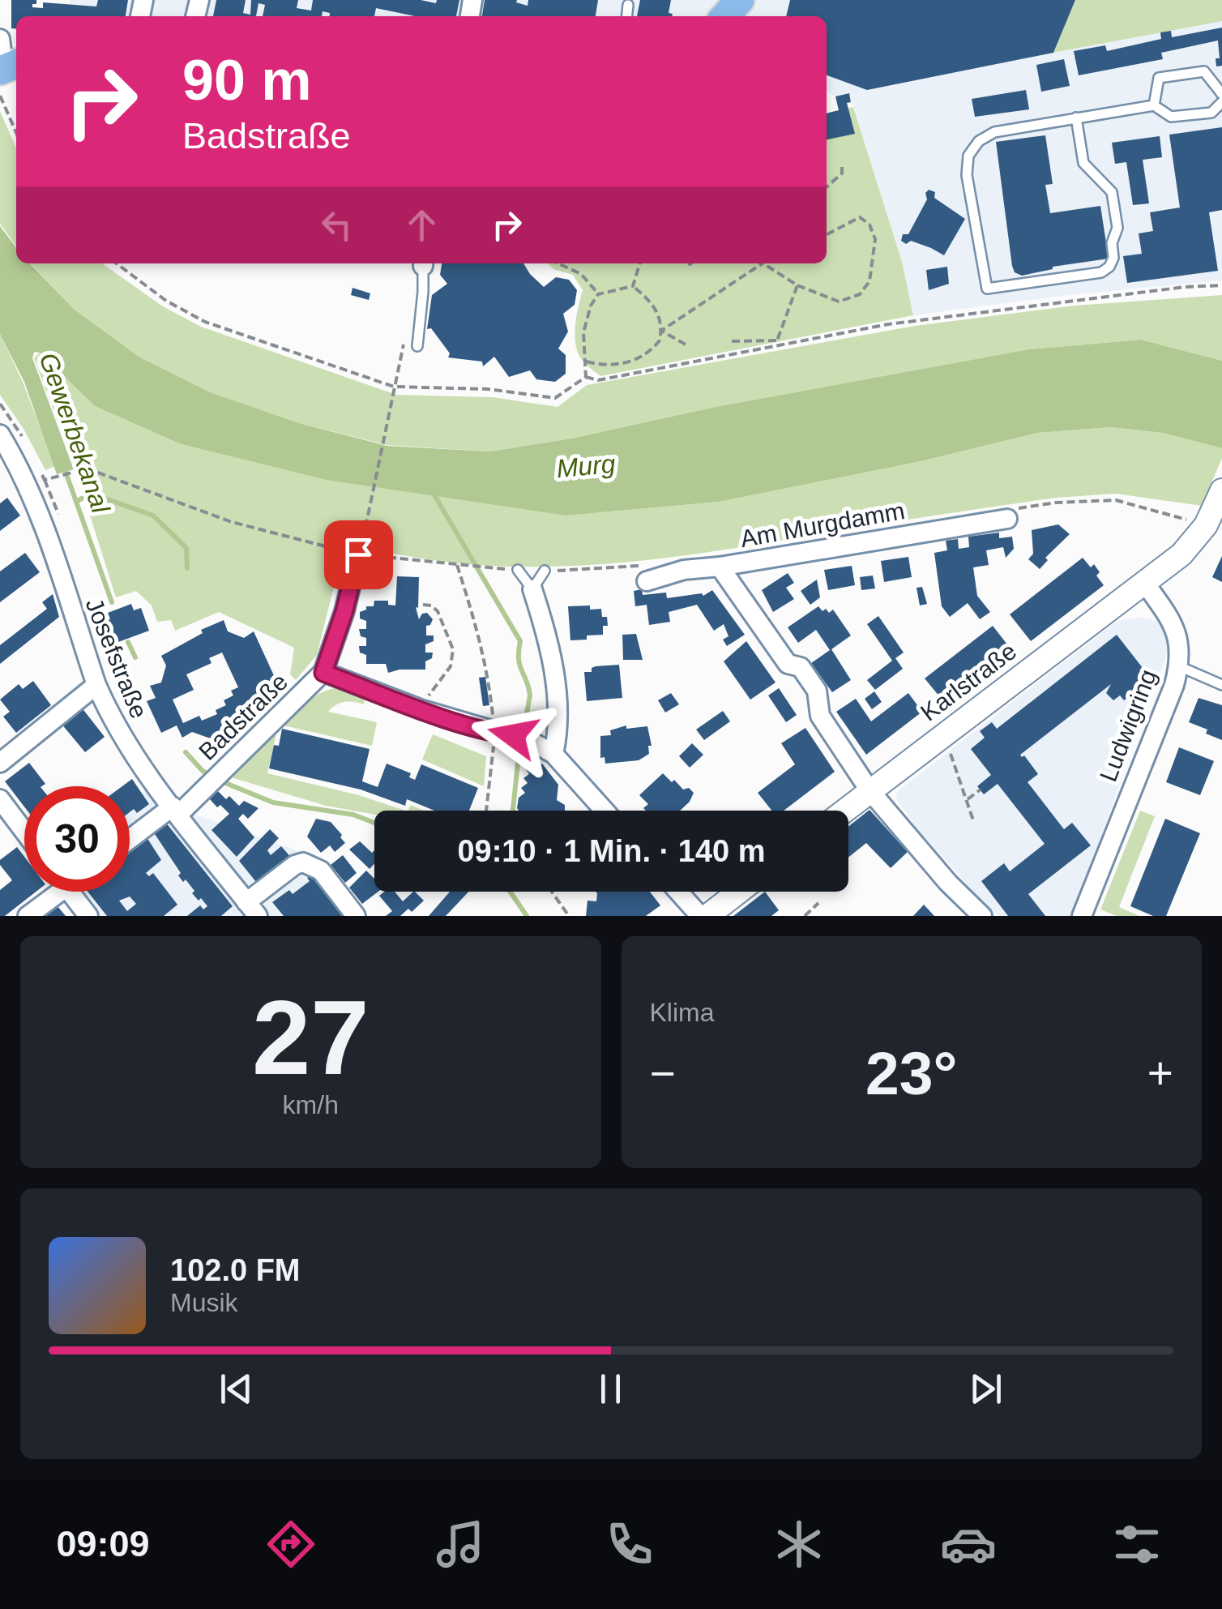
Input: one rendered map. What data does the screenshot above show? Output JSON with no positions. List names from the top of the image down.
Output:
{
  "streets": {
    "street": [
      "Am Murgdamm",
      "Josefstraße",
      "Karlstraße",
      "Badstraße",
      "Ludwigring"
    ]
  },
  "crossings": [
    ["Josefstraße", "Badstraße"],
    ["Karlstraße", "Ludwigring"]
  ],
  "water": ["Gewerbekanal", "Murg"],
  "page": {
    "turn": ["90 m", "Badstraße"],
    "limit": "30",
    "trip": "09:10 · 1 Min. · 140 m",
    "tile": [
      ["27", "km/h"],
      "Klima"
    ],
    "heat": ["−", "23°", "+"],
    "song": ["102.0 FM", "Musik"],
    "tabs": "09:09"
  }
}
